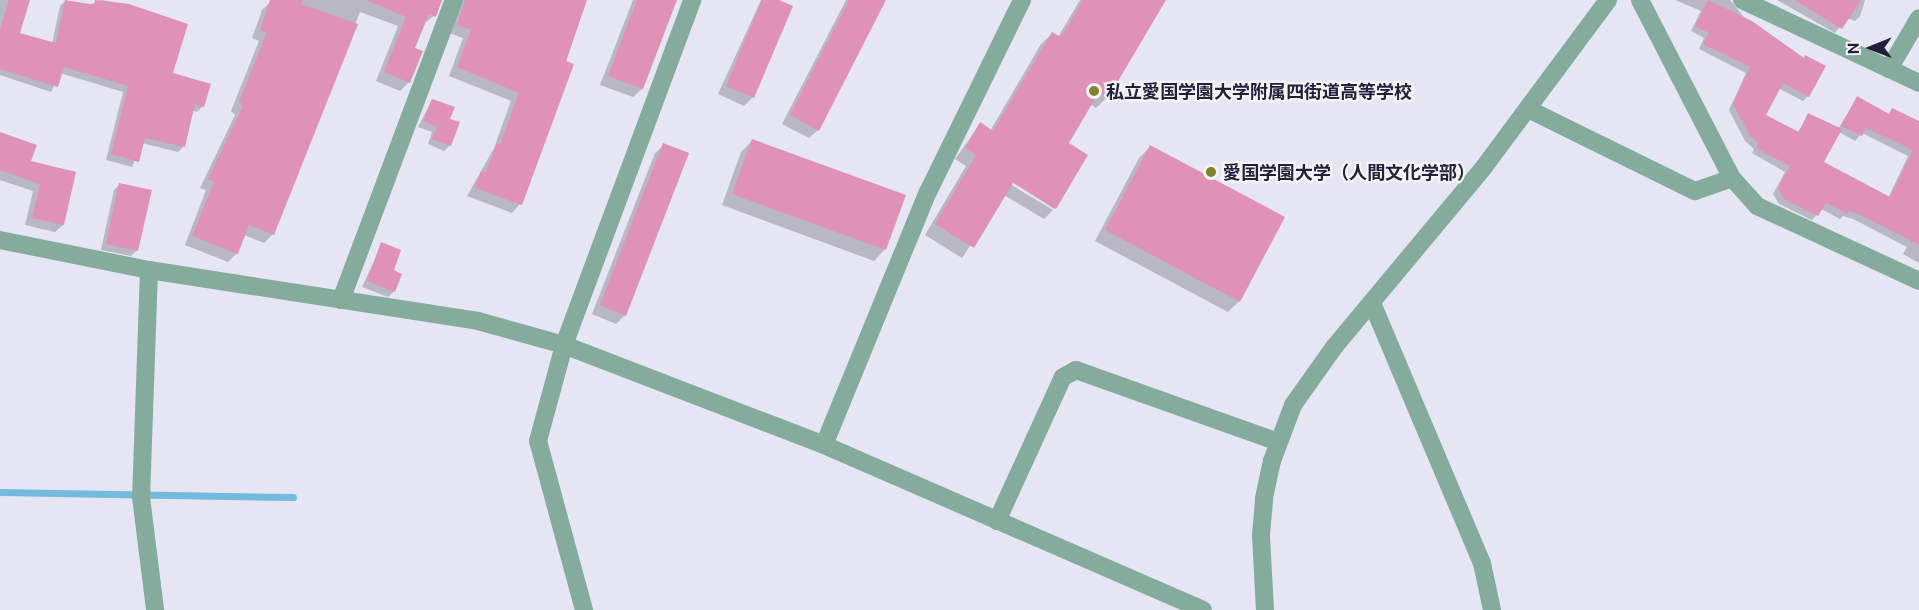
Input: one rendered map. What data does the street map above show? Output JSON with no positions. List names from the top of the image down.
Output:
{
  "places": ["私立愛国学園大学附属四街道高等学校", "愛国学園大学（人間文化学部）"],
  "north": "left"
}
